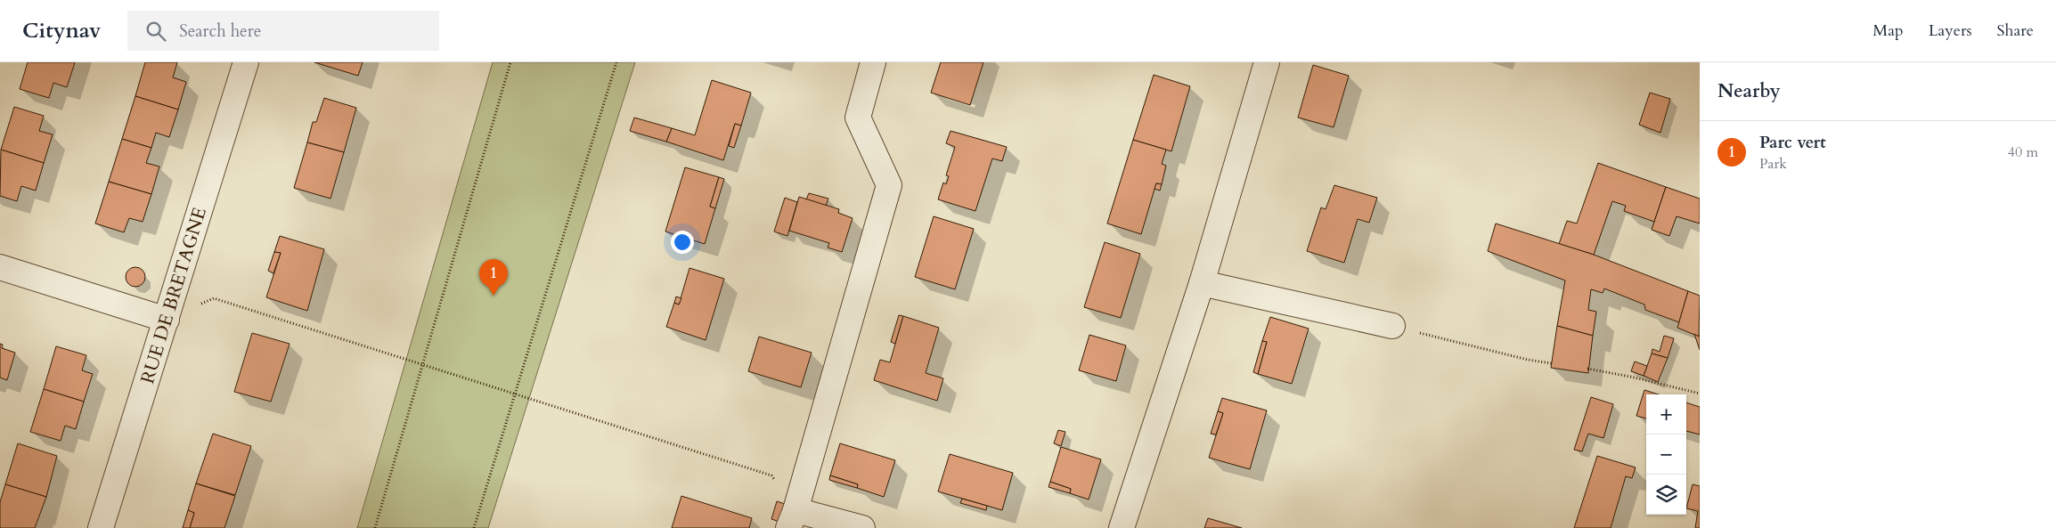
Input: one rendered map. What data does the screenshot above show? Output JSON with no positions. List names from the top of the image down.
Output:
{
  "streets": {
    "street": ["RUE DE BRETAGNE"]
  },
  "page": {
    "header": "Citynav",
    "search": "Search here",
    "nav": ["Map", "Layers", "Share"],
    "heading": "Nearby",
    "list": [
      {
        "mark": "1",
        "name": "Parc vert",
        "note": "Park",
        "value": "40 m"
      }
    ],
    "pins": "1",
    "map_buttons": ["+", "−"]
  }
}
